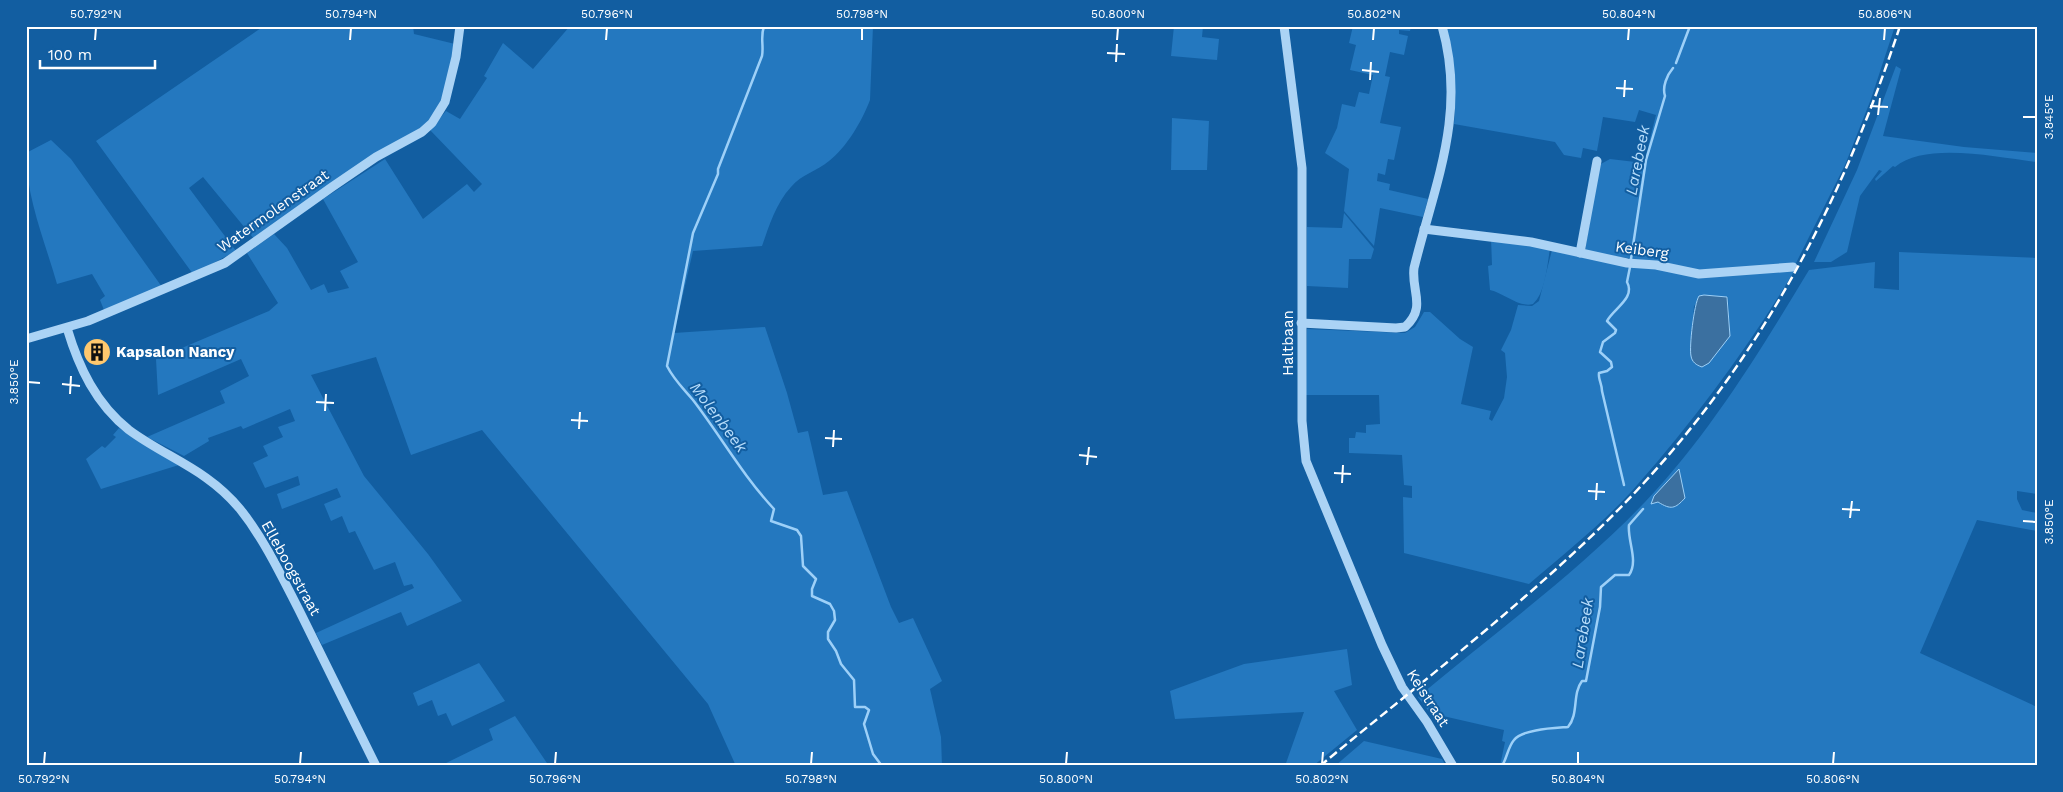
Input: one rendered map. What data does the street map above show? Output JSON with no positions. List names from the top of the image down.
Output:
{
  "streets": {
    "street": [
      "Watermolenstraat",
      "Keiberg",
      "Haltbaan",
      "Elleboogstraat",
      "Keistraat"
    ]
  },
  "crossings": [
    ["Watermolenstraat", "Elleboogstraat"],
    ["Haltbaan", "Keistraat"]
  ],
  "water": ["Larebeek", "Molenbeek"],
  "places": {
    "building": ["Kapsalon Nancy"]
  },
  "scale_bar": "100 m",
  "coordinates": [
    "50.792°N",
    "50.794°N",
    "50.796°N",
    "50.798°N",
    "50.800°N",
    "50.802°N",
    "50.804°N",
    "50.806°N",
    "3.845°E",
    "3.850°E"
  ]
}
